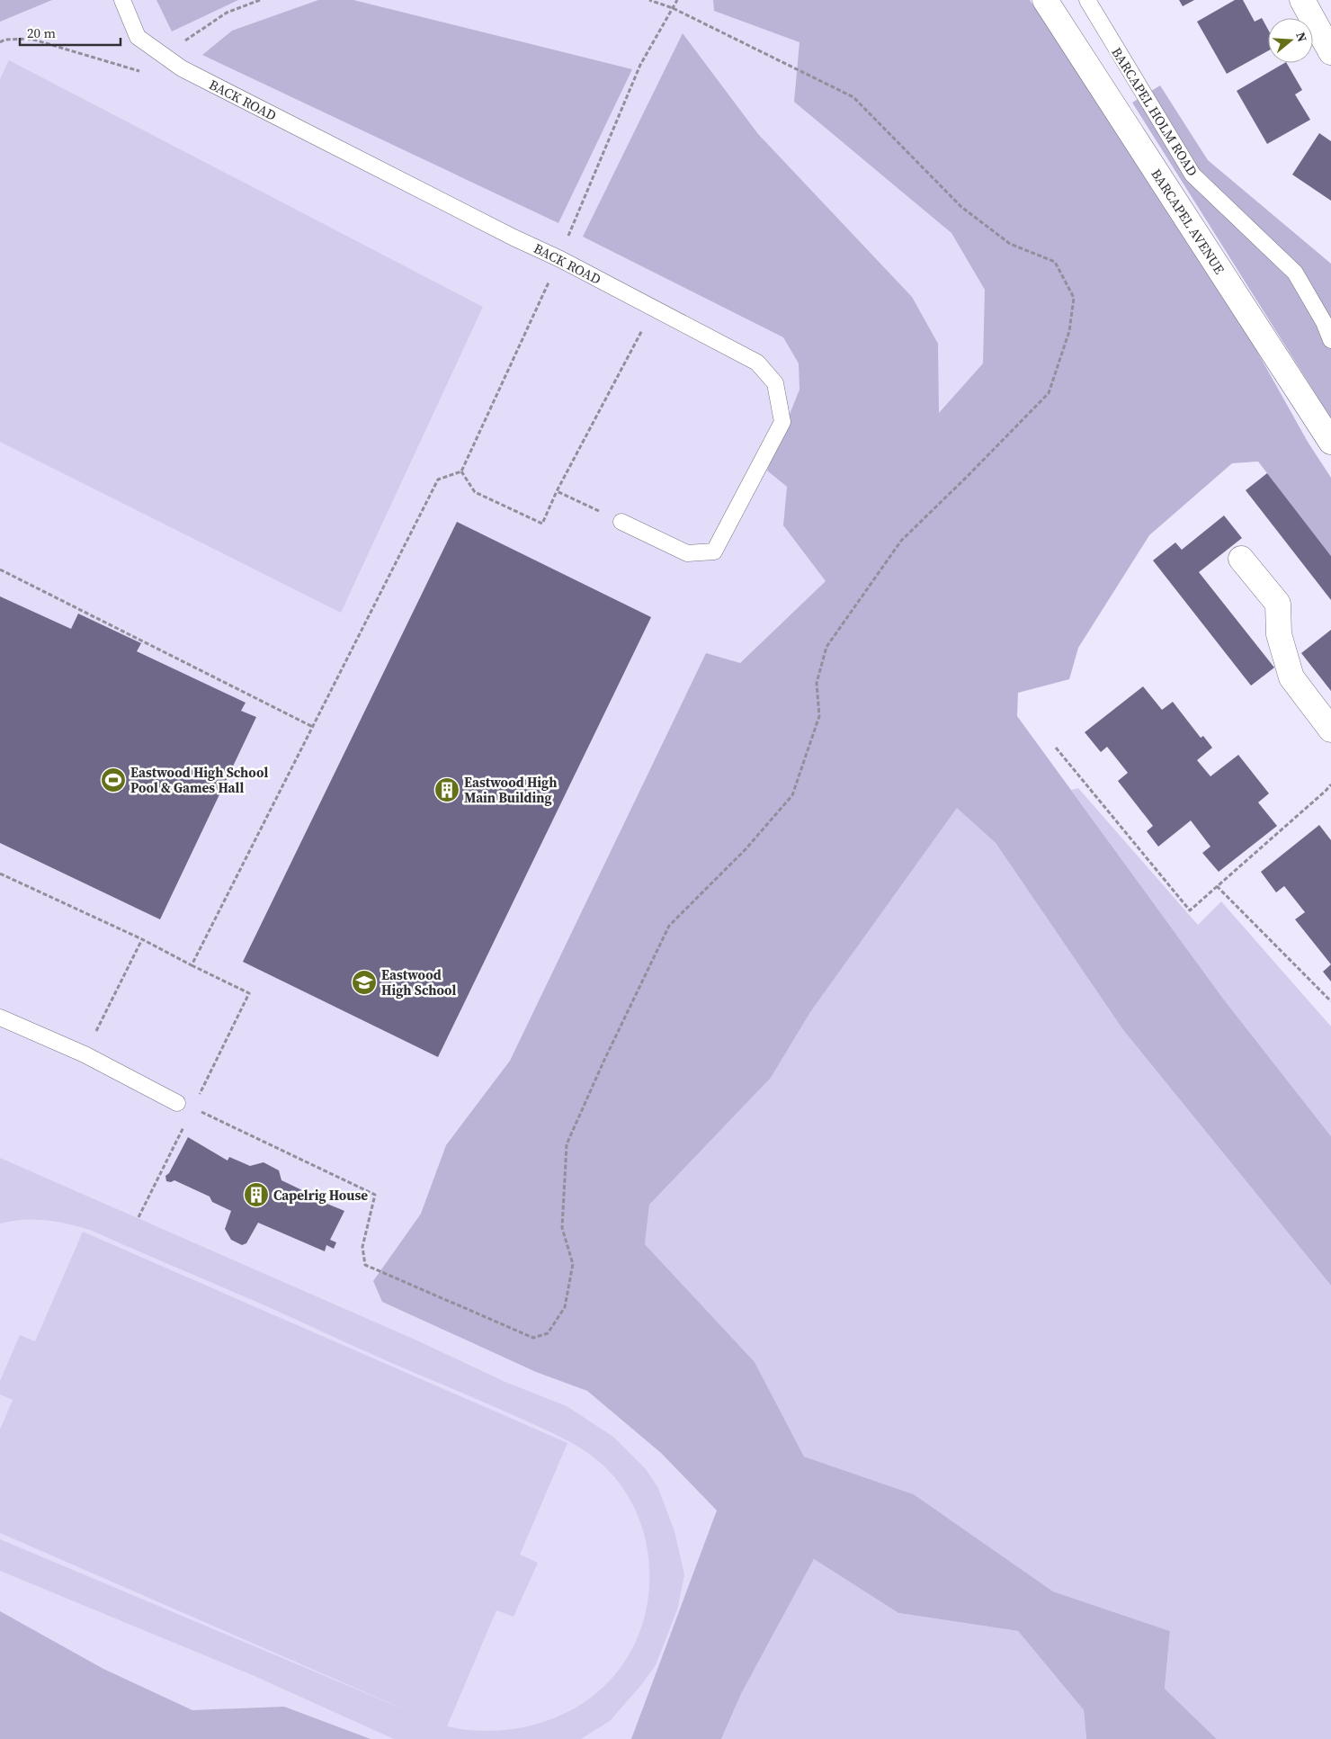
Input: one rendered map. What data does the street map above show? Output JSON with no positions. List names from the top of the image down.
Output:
{
  "streets": {
    "street": ["BARCAPEL AVENUE"],
    "lane": ["BACK ROAD", "BARCAPEL HOLM ROAD"]
  },
  "places": {
    "sports": ["Eastwood High School Pool & Games Hall"],
    "building": ["Eastwood High Main Building", "Capelrig House"],
    "school or university": ["Eastwood High School"]
  },
  "scale_bar": "20 m",
  "north": "right"
}
